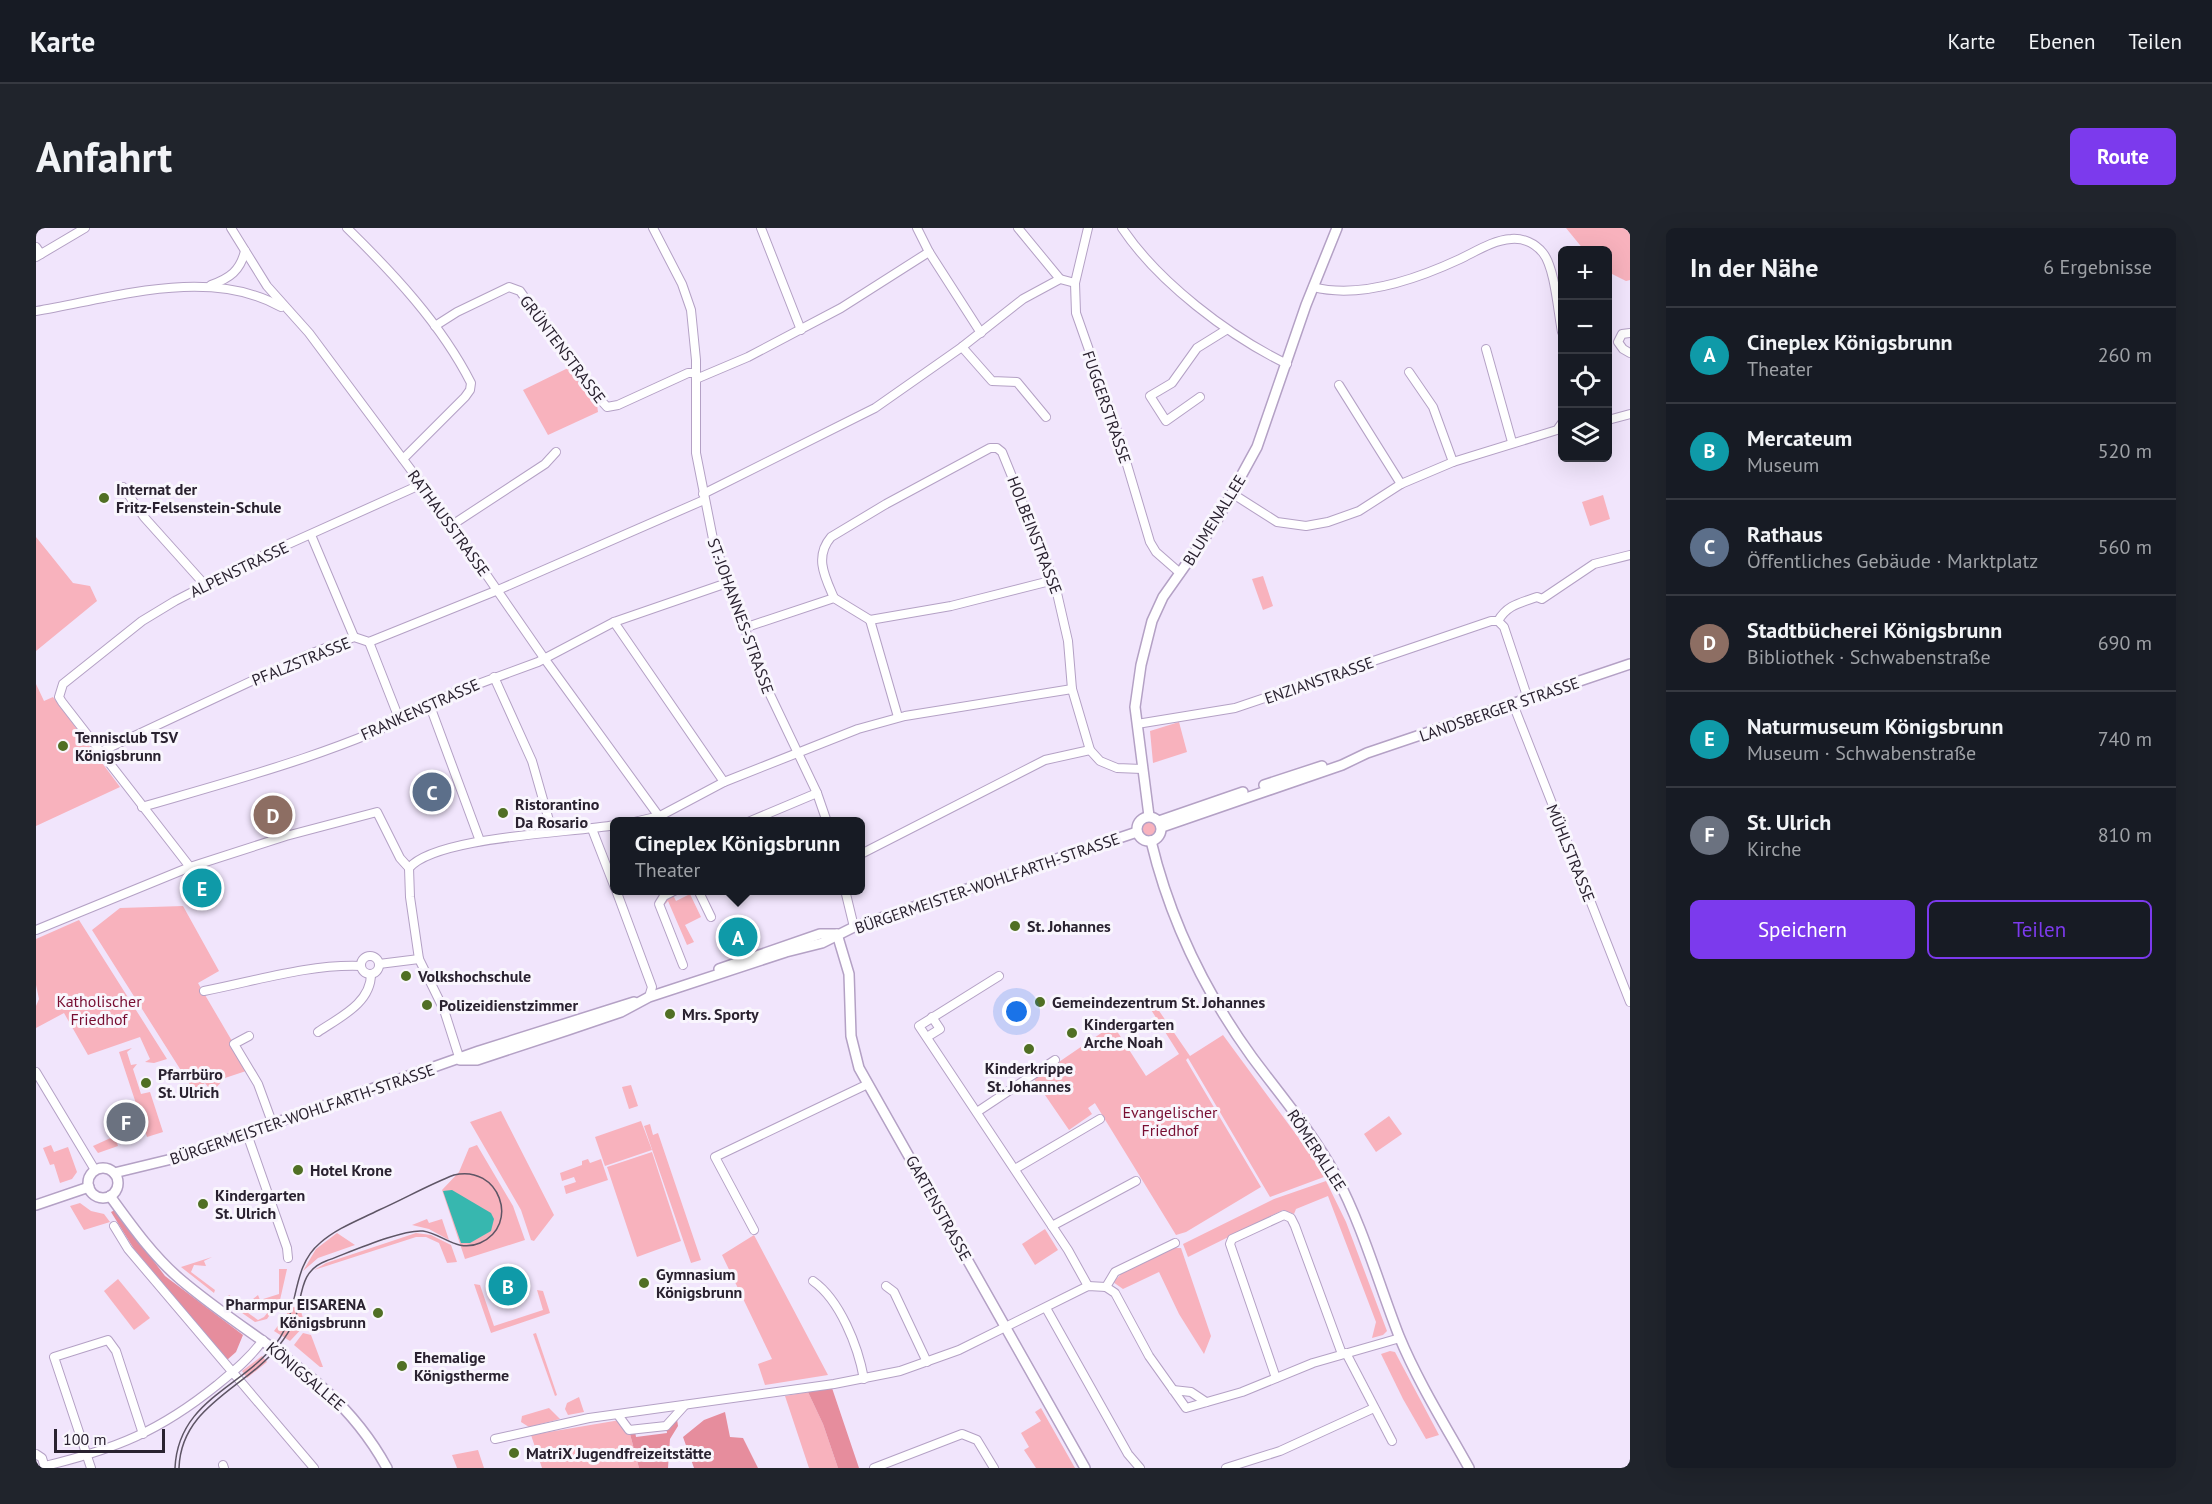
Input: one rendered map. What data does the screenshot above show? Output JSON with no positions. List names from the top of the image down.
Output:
{
  "streets": {
    "street": [
      "GRÜNTENSTRASSE",
      "FUGGERSTRASSE",
      "BLUMENALLEE",
      "RATHAUSSTRASSE",
      "HOLBEINSTRASSE",
      "ALPENSTRASSE",
      "ST.-JOHANNES-STRASSE",
      "PFALZSTRASSE",
      "ENZIANSTRASSE",
      "FRANKENSTRASSE",
      "LANDSBERGER STRASSE",
      "MÜHLSTRASSE",
      "BÜRGERMEISTER-WOHLFARTH-STRASSE",
      "RÖMERALLEE",
      "GARTENSTRASSE",
      "KÖNIGSALLEE"
    ]
  },
  "crossings": [
    ["GRÜNTENSTRASSE", "ST.-JOHANNES-STRASSE"],
    ["FUGGERSTRASSE", "BLUMENALLEE"],
    ["BLUMENALLEE", "ENZIANSTRASSE"],
    ["BLUMENALLEE", "LANDSBERGER STRASSE"],
    ["BLUMENALLEE", "BÜRGERMEISTER-WOHLFARTH-STRASSE"],
    ["BLUMENALLEE", "RÖMERALLEE"],
    ["RATHAUSSTRASSE", "ALPENSTRASSE"],
    ["RATHAUSSTRASSE", "PFALZSTRASSE"],
    ["RATHAUSSTRASSE", "FRANKENSTRASSE"],
    ["ALPENSTRASSE", "PFALZSTRASSE"],
    ["ST.-JOHANNES-STRASSE", "PFALZSTRASSE"],
    ["ST.-JOHANNES-STRASSE", "FRANKENSTRASSE"],
    ["LANDSBERGER STRASSE", "MÜHLSTRASSE"],
    ["LANDSBERGER STRASSE", "BÜRGERMEISTER-WOHLFARTH-STRASSE"],
    ["LANDSBERGER STRASSE", "RÖMERALLEE"],
    ["BÜRGERMEISTER-WOHLFARTH-STRASSE", "RÖMERALLEE"],
    ["BÜRGERMEISTER-WOHLFARTH-STRASSE", "GARTENSTRASSE"],
    ["BÜRGERMEISTER-WOHLFARTH-STRASSE", "KÖNIGSALLEE"]
  ],
  "parks": ["Katholischer Friedhof", "Evangelischer Friedhof"],
  "places": [
    "Internat der Fritz-Felsenstein-Schule",
    "Tennisclub TSV Königsbrunn",
    "Ristorantino Da Rosario",
    "St. Johannes",
    "Volkshochschule",
    "Gemeindezentrum St. Johannes",
    "Polizeidienstzimmer",
    "Mrs. Sporty",
    "Kindergarten Arche Noah",
    "Kinderkrippe St. Johannes",
    "Pfarrbüro St. Ulrich",
    "Hotel Krone",
    "Kindergarten St. Ulrich",
    "Gymnasium Königsbrunn",
    "Pharmpur EISARENA Königsbrunn",
    "Ehemalige Königstherme",
    "MatriX Jugendfreizeitstätte"
  ],
  "scale_bar": "100 m",
  "page": {
    "header": "Karte",
    "nav": ["Karte", "Ebenen", "Teilen"],
    "buttons": [
      "Route",
      ["Speichern", "Teilen"]
    ],
    "title": "Anfahrt",
    "heading": ["In der Nähe", "6 Ergebnisse"],
    "map_buttons": ["+", "−"],
    "list": [
      {
        "mark": "A",
        "name": "Cineplex Königsbrunn",
        "note": "Theater",
        "value": "260 m"
      },
      {
        "mark": "B",
        "name": "Mercateum",
        "note": "Museum",
        "value": "520 m"
      },
      {
        "mark": "C",
        "name": "Rathaus",
        "note": "Öffentliches Gebäude · Marktplatz",
        "value": "560 m"
      },
      {
        "mark": "D",
        "name": "Stadtbücherei Königsbrunn",
        "note": "Bibliothek · Schwabenstraße",
        "value": "690 m"
      },
      {
        "mark": "E",
        "name": "Naturmuseum Königsbrunn",
        "note": "Museum · Schwabenstraße",
        "value": "740 m"
      },
      {
        "mark": "F",
        "name": "St. Ulrich",
        "note": "Kirche",
        "value": "810 m"
      }
    ],
    "pins": [
      "C",
      "D",
      "E",
      "A",
      "F",
      "B"
    ],
    "popup": ["Cineplex Königsbrunn", "Theater"],
    "scale": "100 m"
  }
}
